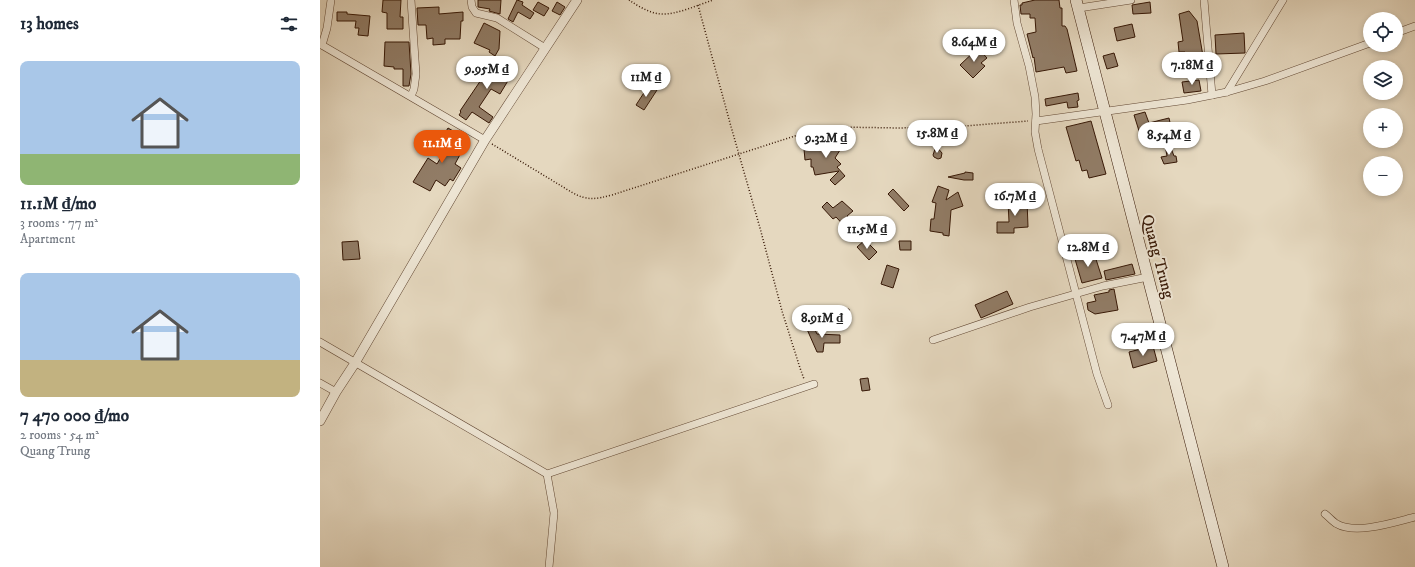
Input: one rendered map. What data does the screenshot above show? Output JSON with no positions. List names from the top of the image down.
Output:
{
  "streets": {
    "main road": ["Quang Trung"]
  },
  "page": {
    "heading": "13 homes",
    "map_buttons": ["+", "−"],
    "price": [
      "8.64M ₫",
      "7.18M ₫",
      "9.95M ₫",
      "11M ₫",
      "15.8M ₫",
      "8.54M ₫",
      "9.32M ₫",
      "11.1M ₫",
      "16.7M ₫",
      "11.5M ₫",
      "12.8M ₫",
      "8.91M ₫",
      "7.47M ₫"
    ],
    "list": [
      {
        "name": "11.1M ₫/mo",
        "note": "3 rooms · 77 m² · Apartment"
      },
      {
        "name": "7 470 000 ₫/mo",
        "note": "2 rooms · 54 m² · Quang Trung"
      }
    ]
  }
}
